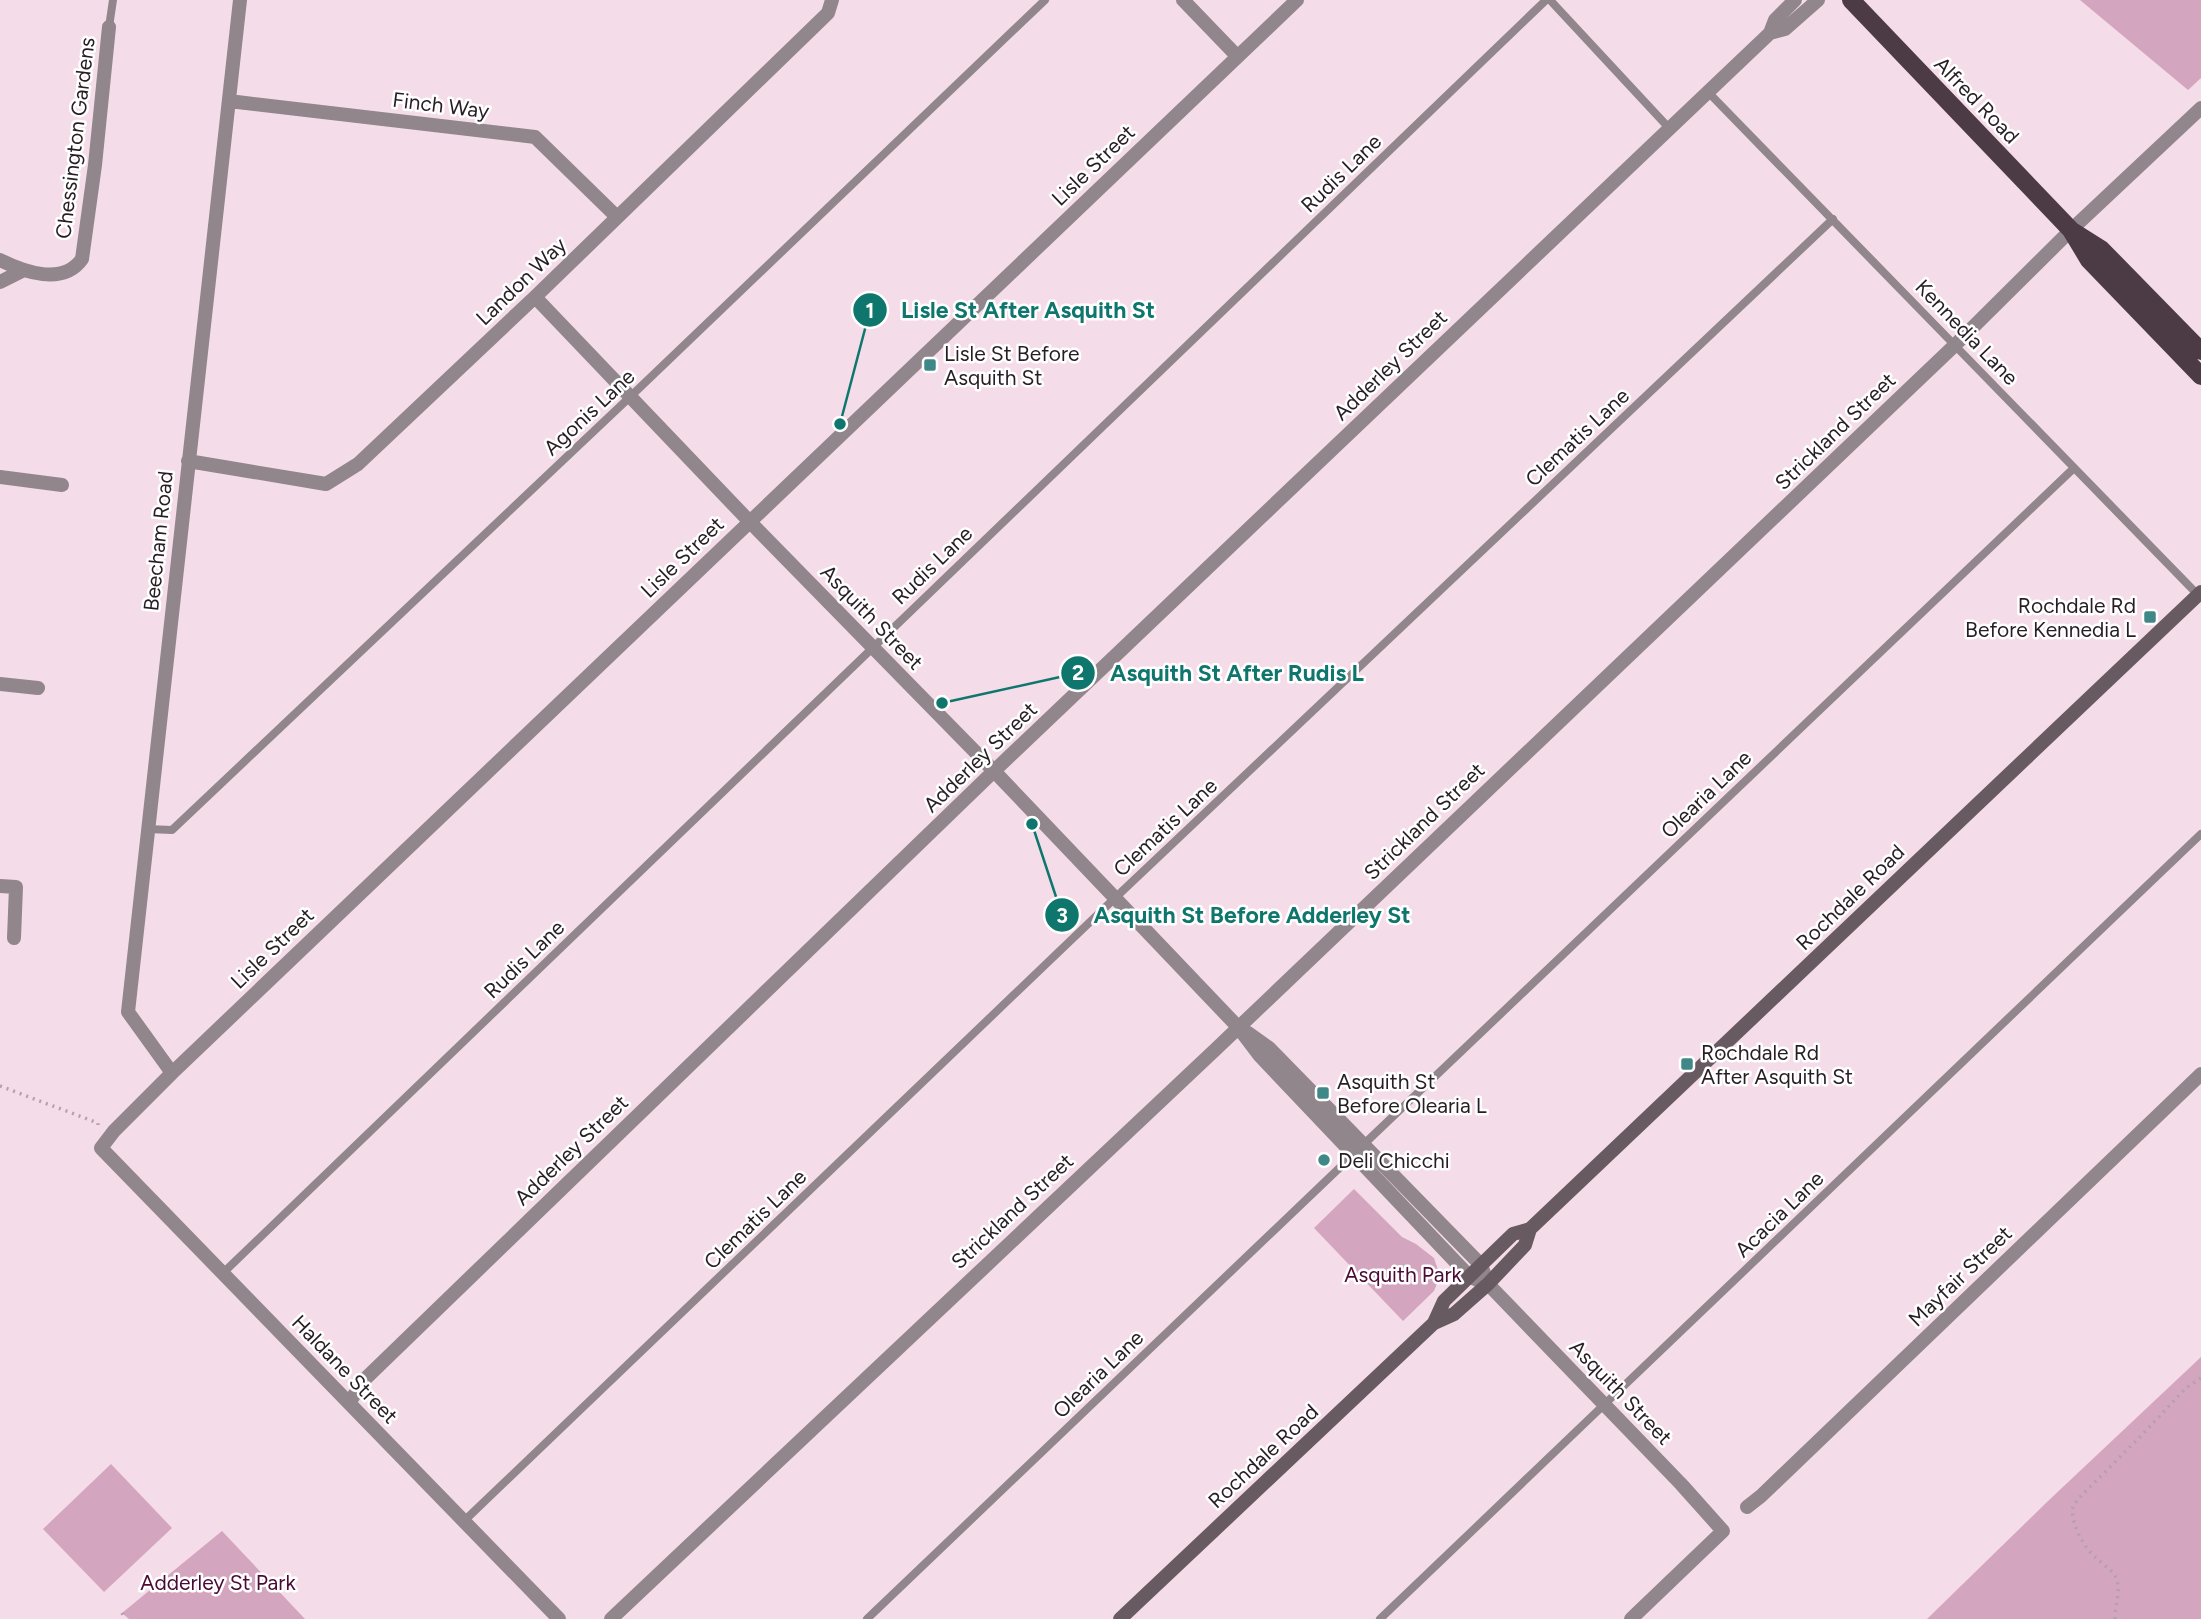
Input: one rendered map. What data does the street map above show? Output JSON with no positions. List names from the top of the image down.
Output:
{
  "streets": {
    "main road": ["Alfred Road", "Rochdale Road"],
    "street": [
      "Finch Way",
      "Chessington Gardens",
      "Lisle Street",
      "Landon Way",
      "Adderley Street",
      "Strickland Street",
      "Beecham Road",
      "Asquith Street",
      "Mayfair Street",
      "Haldane Street"
    ],
    "lane": [
      "Rudis Lane",
      "Kennedia Lane",
      "Agonis Lane",
      "Clematis Lane",
      "Olearia Lane",
      "Acacia Lane"
    ]
  },
  "crossings": [
    ["Alfred Road", "Strickland Street"],
    ["Finch Way", "Landon Way"],
    ["Finch Way", "Beecham Road"],
    ["Lisle Street", "Beecham Road"],
    ["Lisle Street", "Asquith Street"],
    ["Lisle Street", "Haldane Street"],
    ["Rudis Lane", "Adderley Street"],
    ["Rudis Lane", "Asquith Street"],
    ["Rudis Lane", "Haldane Street"],
    ["Landon Way", "Beecham Road"],
    ["Landon Way", "Asquith Street"],
    ["Kennedia Lane", "Adderley Street"],
    ["Kennedia Lane", "Strickland Street"],
    ["Kennedia Lane", "Clematis Lane"],
    ["Kennedia Lane", "Olearia Lane"],
    ["Kennedia Lane", "Rochdale Road"],
    ["Adderley Street", "Asquith Street"],
    ["Adderley Street", "Haldane Street"],
    ["Agonis Lane", "Beecham Road"],
    ["Agonis Lane", "Asquith Street"],
    ["Strickland Street", "Asquith Street"],
    ["Clematis Lane", "Asquith Street"],
    ["Clematis Lane", "Haldane Street"],
    ["Asquith Street", "Olearia Lane"],
    ["Asquith Street", "Rochdale Road"],
    ["Asquith Street", "Acacia Lane"]
  ],
  "parks": ["Asquith Park", "Adderley St Park"],
  "places": {
    "transit": [
      "Lisle St Before Asquith St",
      "Rochdale Rd Before Kennedia L",
      "Rochdale Rd After Asquith St",
      "Asquith St Before Olearia L"
    ],
    "other": [
      "Lisle St After Asquith St",
      "Asquith St After Rudis L",
      "Asquith St Before Adderley St",
      "Deli Chicchi"
    ]
  }
}
